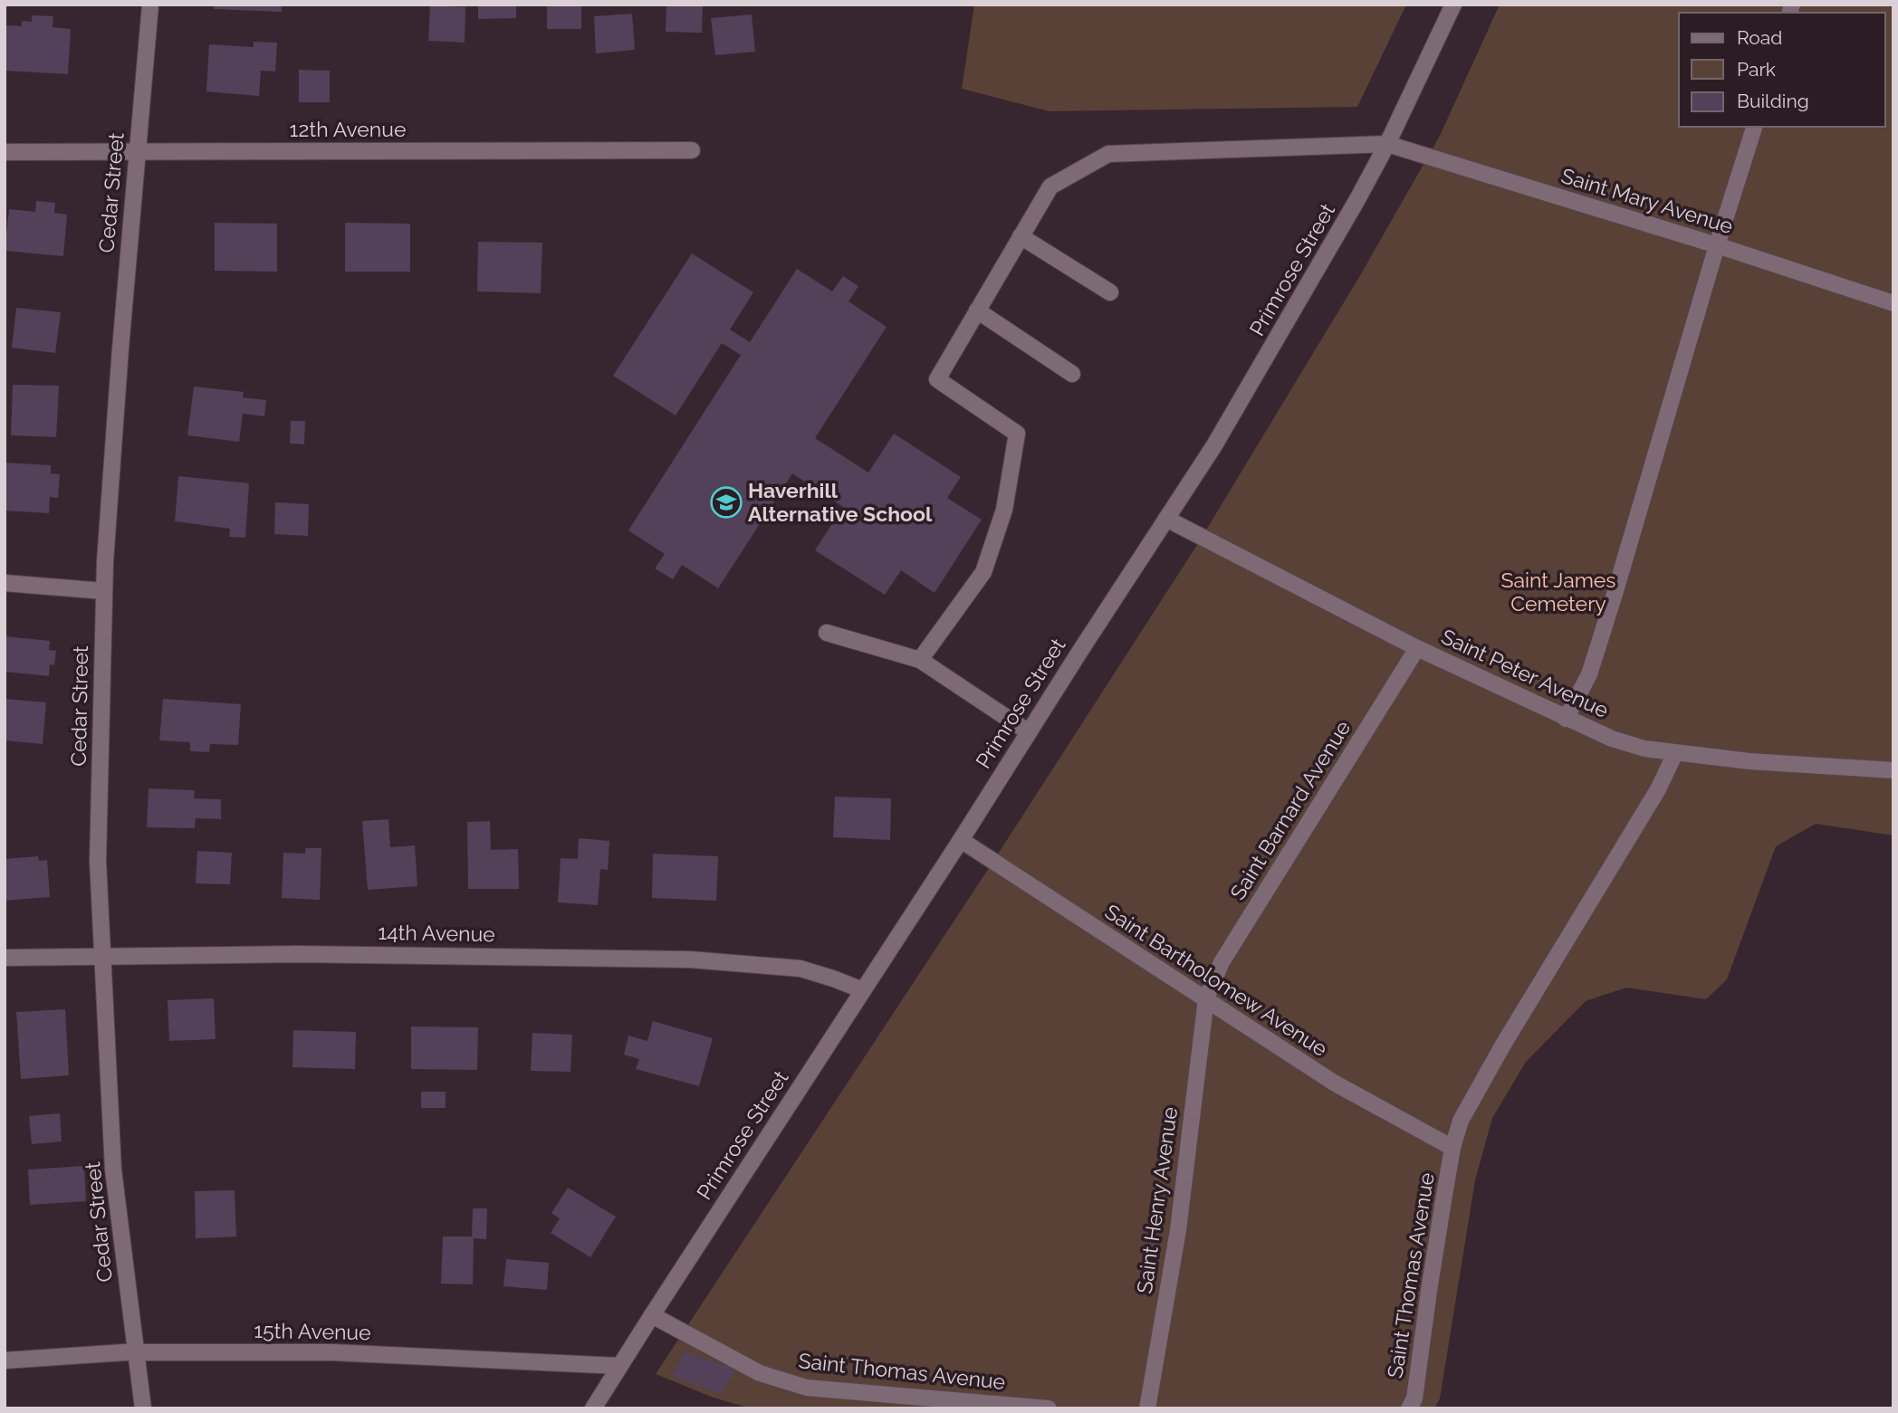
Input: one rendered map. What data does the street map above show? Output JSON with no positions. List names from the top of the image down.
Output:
{
  "streets": {
    "street": [
      "12th Avenue",
      "Cedar Street",
      "Saint Mary Avenue",
      "Primrose Street",
      "Saint Peter Avenue",
      "Saint Barnard Avenue",
      "14th Avenue",
      "Saint Bartholomew Avenue",
      "Saint Henry Avenue",
      "Saint Thomas Avenue",
      "15th Avenue"
    ]
  },
  "crossings": [
    ["12th Avenue", "Cedar Street"],
    ["Cedar Street", "14th Avenue"],
    ["Cedar Street", "15th Avenue"],
    ["Saint Mary Avenue", "Primrose Street"],
    ["Primrose Street", "Saint Peter Avenue"],
    ["Primrose Street", "14th Avenue"],
    ["Primrose Street", "Saint Bartholomew Avenue"],
    ["Primrose Street", "Saint Thomas Avenue"],
    ["Primrose Street", "15th Avenue"],
    ["Saint Peter Avenue", "Saint Barnard Avenue"],
    ["Saint Peter Avenue", "Saint Thomas Avenue"],
    ["Saint Barnard Avenue", "Saint Bartholomew Avenue"],
    ["Saint Barnard Avenue", "Saint Henry Avenue"],
    ["Saint Bartholomew Avenue", "Saint Henry Avenue"],
    ["Saint Bartholomew Avenue", "Saint Thomas Avenue"]
  ],
  "parks": ["Saint James Cemetery"],
  "places": {
    "school or university": ["Haverhill Alternative School"]
  },
  "legend": ["Road", "Park", "Building"]
}
